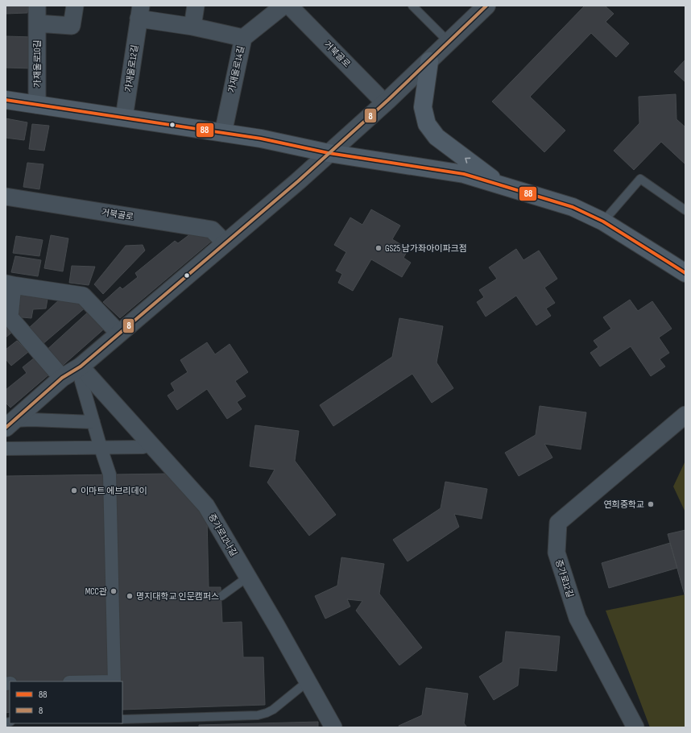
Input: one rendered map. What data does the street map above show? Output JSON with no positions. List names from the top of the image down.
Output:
{
  "streets": {
    "street": [
      "거북골로",
      "가재울로10길",
      "가재울로12길",
      "가재울로14길",
      "증가로12나길",
      "증가로12길"
    ]
  },
  "crossings": [
    ["가재울로12길", "가재울로14길"]
  ],
  "places": [
    "GS25 남가좌아이파크점",
    "이마트 에브리데이",
    "연희중학교",
    "MCC관",
    "명지대학교 인문캠퍼스"
  ],
  "lines": ["transit line 8", "transit line 88"],
  "legend": ["88", "8"]
}
